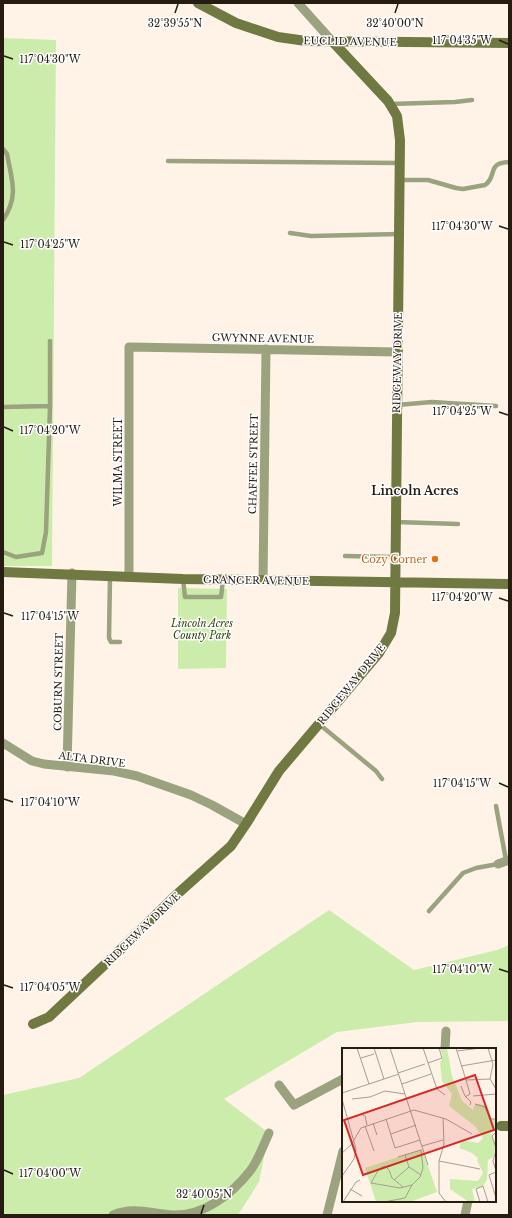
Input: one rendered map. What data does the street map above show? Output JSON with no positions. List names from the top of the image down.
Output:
{
  "streets": {
    "street": [
      "EUCLID AVENUE",
      "GWYNNE AVENUE",
      "RIDGEWAY DRIVE",
      "WILMA STREET",
      "CHAFFEE STREET",
      "GRANGER AVENUE",
      "COBURN STREET",
      "ALTA DRIVE"
    ]
  },
  "crossings": [
    ["EUCLID AVENUE", "RIDGEWAY DRIVE"],
    ["GWYNNE AVENUE", "RIDGEWAY DRIVE"],
    ["GWYNNE AVENUE", "WILMA STREET"],
    ["GWYNNE AVENUE", "CHAFFEE STREET"],
    ["RIDGEWAY DRIVE", "GRANGER AVENUE"],
    ["RIDGEWAY DRIVE", "ALTA DRIVE"],
    ["WILMA STREET", "GRANGER AVENUE"],
    ["CHAFFEE STREET", "GRANGER AVENUE"],
    ["GRANGER AVENUE", "COBURN STREET"],
    ["COBURN STREET", "ALTA DRIVE"]
  ],
  "districts": ["Lincoln Acres"],
  "parks": ["Lincoln Acres County Park"],
  "places": ["Cozy Corner"],
  "coordinates": [
    "32°39'55\"N",
    "32°40'00\"N",
    "117°04'35\"W",
    "117°04'30\"W",
    "117°04'25\"W",
    "117°04'20\"W",
    "117°04'15\"W",
    "117°04'10\"W",
    "117°04'05\"W",
    "117°04'00\"W",
    "32°40'05\"N"
  ]
}
